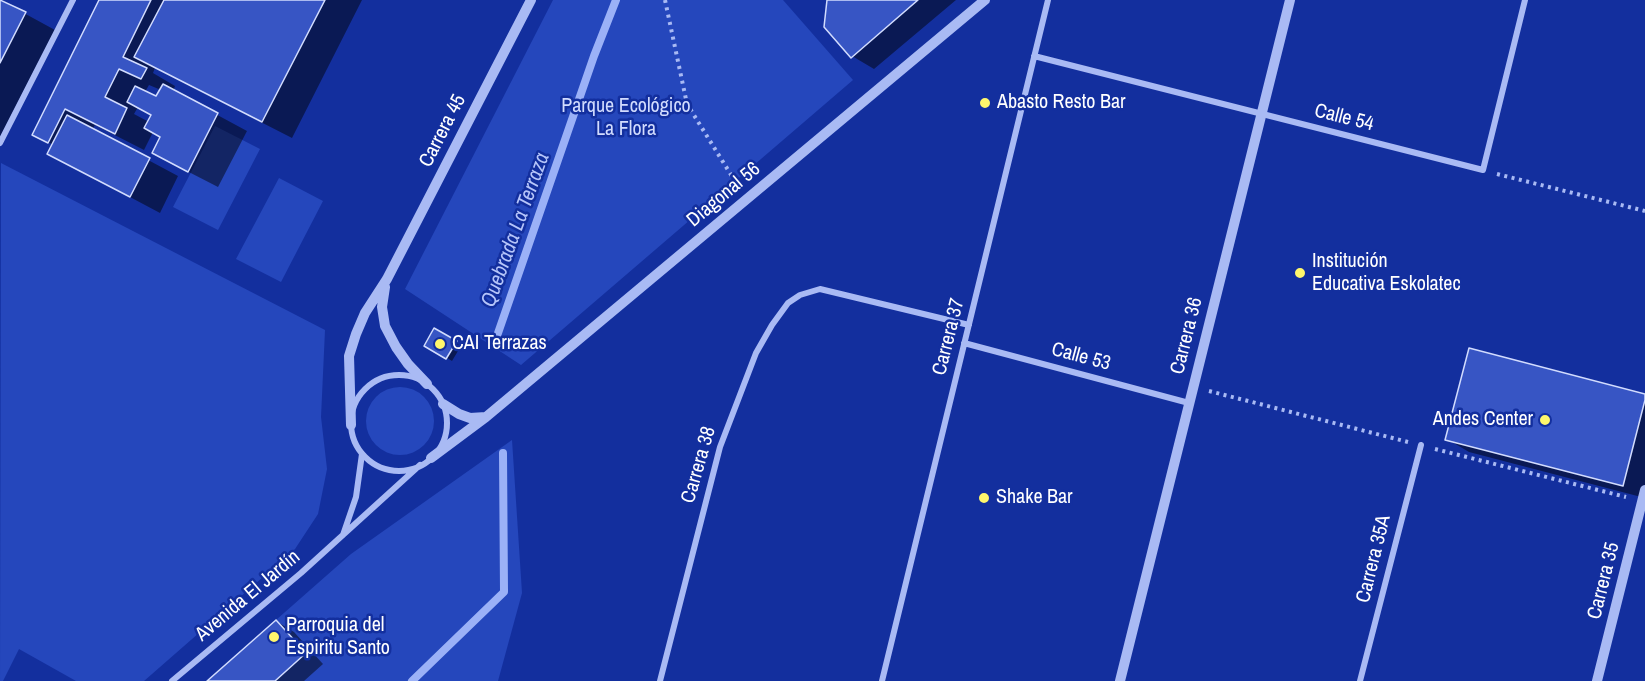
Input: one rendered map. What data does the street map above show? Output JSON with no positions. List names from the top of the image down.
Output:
{
  "streets": {
    "street": [
      "Calle 54",
      "Carrera 45",
      "Diagonal 56",
      "Carrera 36",
      "Carrera 37",
      "Calle 53",
      "Carrera 38",
      "Carrera 35A",
      "Carrera 35",
      "Avenida El Jardín"
    ]
  },
  "crossings": [
    ["Calle 54", "Carrera 36"],
    ["Calle 54", "Carrera 37"],
    ["Carrera 45", "Diagonal 56"],
    ["Carrera 45", "Avenida El Jardín"],
    ["Diagonal 56", "Avenida El Jardín"],
    ["Carrera 36", "Calle 53"],
    ["Carrera 37", "Calle 53"],
    ["Carrera 37", "Carrera 38"]
  ],
  "water": ["Quebrada La Terraza"],
  "parks": ["Parque Ecológico La Flora"],
  "places": [
    "Abasto Resto Bar",
    "Institución Educativa Eskolatec",
    "CAI Terrazas",
    "Andes Center",
    "Shake Bar",
    "Parroquia del Espiritu Santo"
  ]
}
